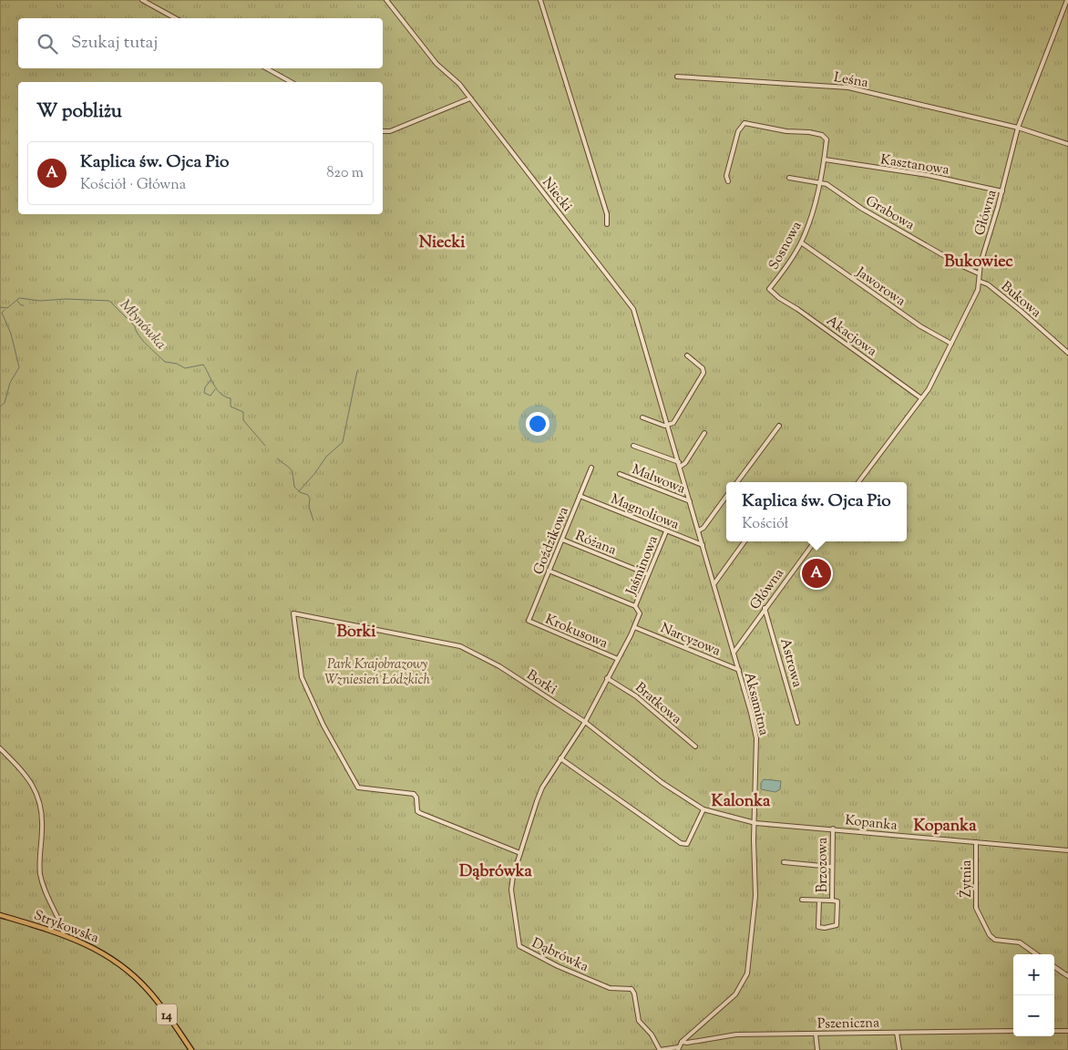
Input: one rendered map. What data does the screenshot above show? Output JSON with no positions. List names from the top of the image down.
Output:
{
  "streets": {
    "main road": ["Strykowska", "14"],
    "street": [
      "Leśna",
      "Kasztanowa",
      "Niecki",
      "Grabowa",
      "Główna",
      "Sosnowa",
      "Jaworowa",
      "Bukowa",
      "Akacjowa",
      "Malwowa",
      "Magnoliowa",
      "Goździkowa",
      "Różana",
      "Jaśminowa",
      "Krokusowa",
      "Narcyzowa",
      "Astrowa",
      "Borki",
      "Bratkowa",
      "Aksamitna",
      "Kopanka",
      "Brzozowa",
      "Żytnia",
      "Dąbrówka",
      "Pszeniczna"
    ]
  },
  "crossings": [
    ["Leśna", "Główna"],
    ["Kasztanowa", "Główna"],
    ["Niecki", "Aksamitna"],
    ["Grabowa", "Główna"],
    ["Grabowa", "Sosnowa"],
    ["Główna", "Bukowa"],
    ["Główna", "Astrowa"],
    ["Główna", "Aksamitna"],
    ["Sosnowa", "Jaworowa"],
    ["Sosnowa", "Akacjowa"],
    ["Malwowa", "Aksamitna"],
    ["Magnoliowa", "Goździkowa"],
    ["Magnoliowa", "Jaśminowa"],
    ["Magnoliowa", "Aksamitna"],
    ["Goździkowa", "Różana"],
    ["Goździkowa", "Krokusowa"],
    ["Różana", "Jaśminowa"],
    ["Jaśminowa", "Krokusowa"],
    ["Jaśminowa", "Narcyzowa"],
    ["Jaśminowa", "Bratkowa"],
    ["Jaśminowa", "Dąbrówka"],
    ["Narcyzowa", "Aksamitna"],
    ["Borki", "Aksamitna"],
    ["Borki", "Kopanka"],
    ["Borki", "Dąbrówka"],
    ["Bratkowa", "Dąbrówka"],
    ["Aksamitna", "Kopanka"],
    ["Aksamitna", "Dąbrówka"],
    ["Aksamitna", "Pszeniczna"],
    ["Kopanka", "Brzozowa"],
    ["Kopanka", "Żytnia"]
  ],
  "districts": [
    "Niecki",
    "Bukowiec",
    "Borki",
    "Kalonka",
    "Kopanka",
    "Dąbrówka"
  ],
  "water": ["Młynówka"],
  "parks": ["Park Krajobrazowy Wzniesień Łódzkich"],
  "page": {
    "search": "Szukaj tutaj",
    "heading": "W pobliżu",
    "list": [
      {
        "mark": "A",
        "name": "Kaplica św. Ojca Pio",
        "note": "Kościół · Główna",
        "value": "820 m"
      }
    ],
    "popup": ["Kaplica św. Ojca Pio", "Kościół"],
    "pins": "A",
    "map_buttons": ["+", "−"]
  }
}
